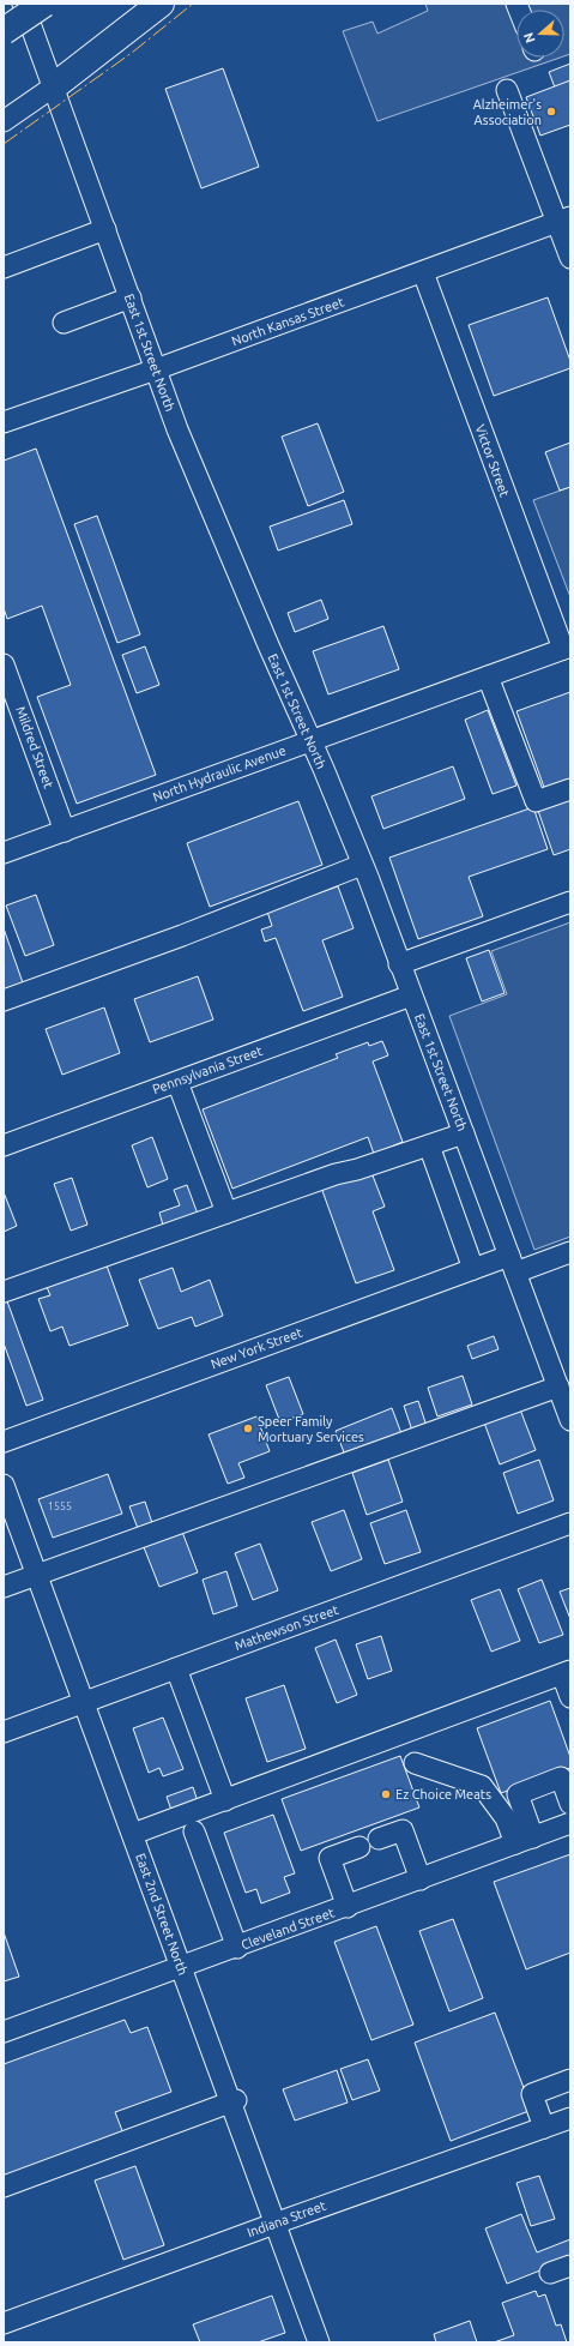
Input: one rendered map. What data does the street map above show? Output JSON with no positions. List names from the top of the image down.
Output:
{
  "streets": {
    "street": [
      "North Kansas Street",
      "East 1st Street North",
      "Victor Street",
      "Mildred Street",
      "North Hydraulic Avenue",
      "Pennsylvania Street",
      "New York Street",
      "Mathewson Street",
      "East 2nd Street North",
      "Cleveland Street",
      "Indiana Street"
    ]
  },
  "crossings": [
    ["North Kansas Street", "East 1st Street North"],
    ["North Kansas Street", "Victor Street"],
    ["East 1st Street North", "North Hydraulic Avenue"],
    ["East 1st Street North", "Pennsylvania Street"],
    ["East 1st Street North", "New York Street"],
    ["Victor Street", "North Hydraulic Avenue"],
    ["Mildred Street", "North Hydraulic Avenue"],
    ["Mathewson Street", "East 2nd Street North"],
    ["East 2nd Street North", "Cleveland Street"],
    ["East 2nd Street North", "Indiana Street"]
  ],
  "places": ["Alzheimer's Association", "Speer Family Mortuary Services", "Ez Choice Meats"],
  "house_numbers": ["1555"],
  "north": "left"
}
